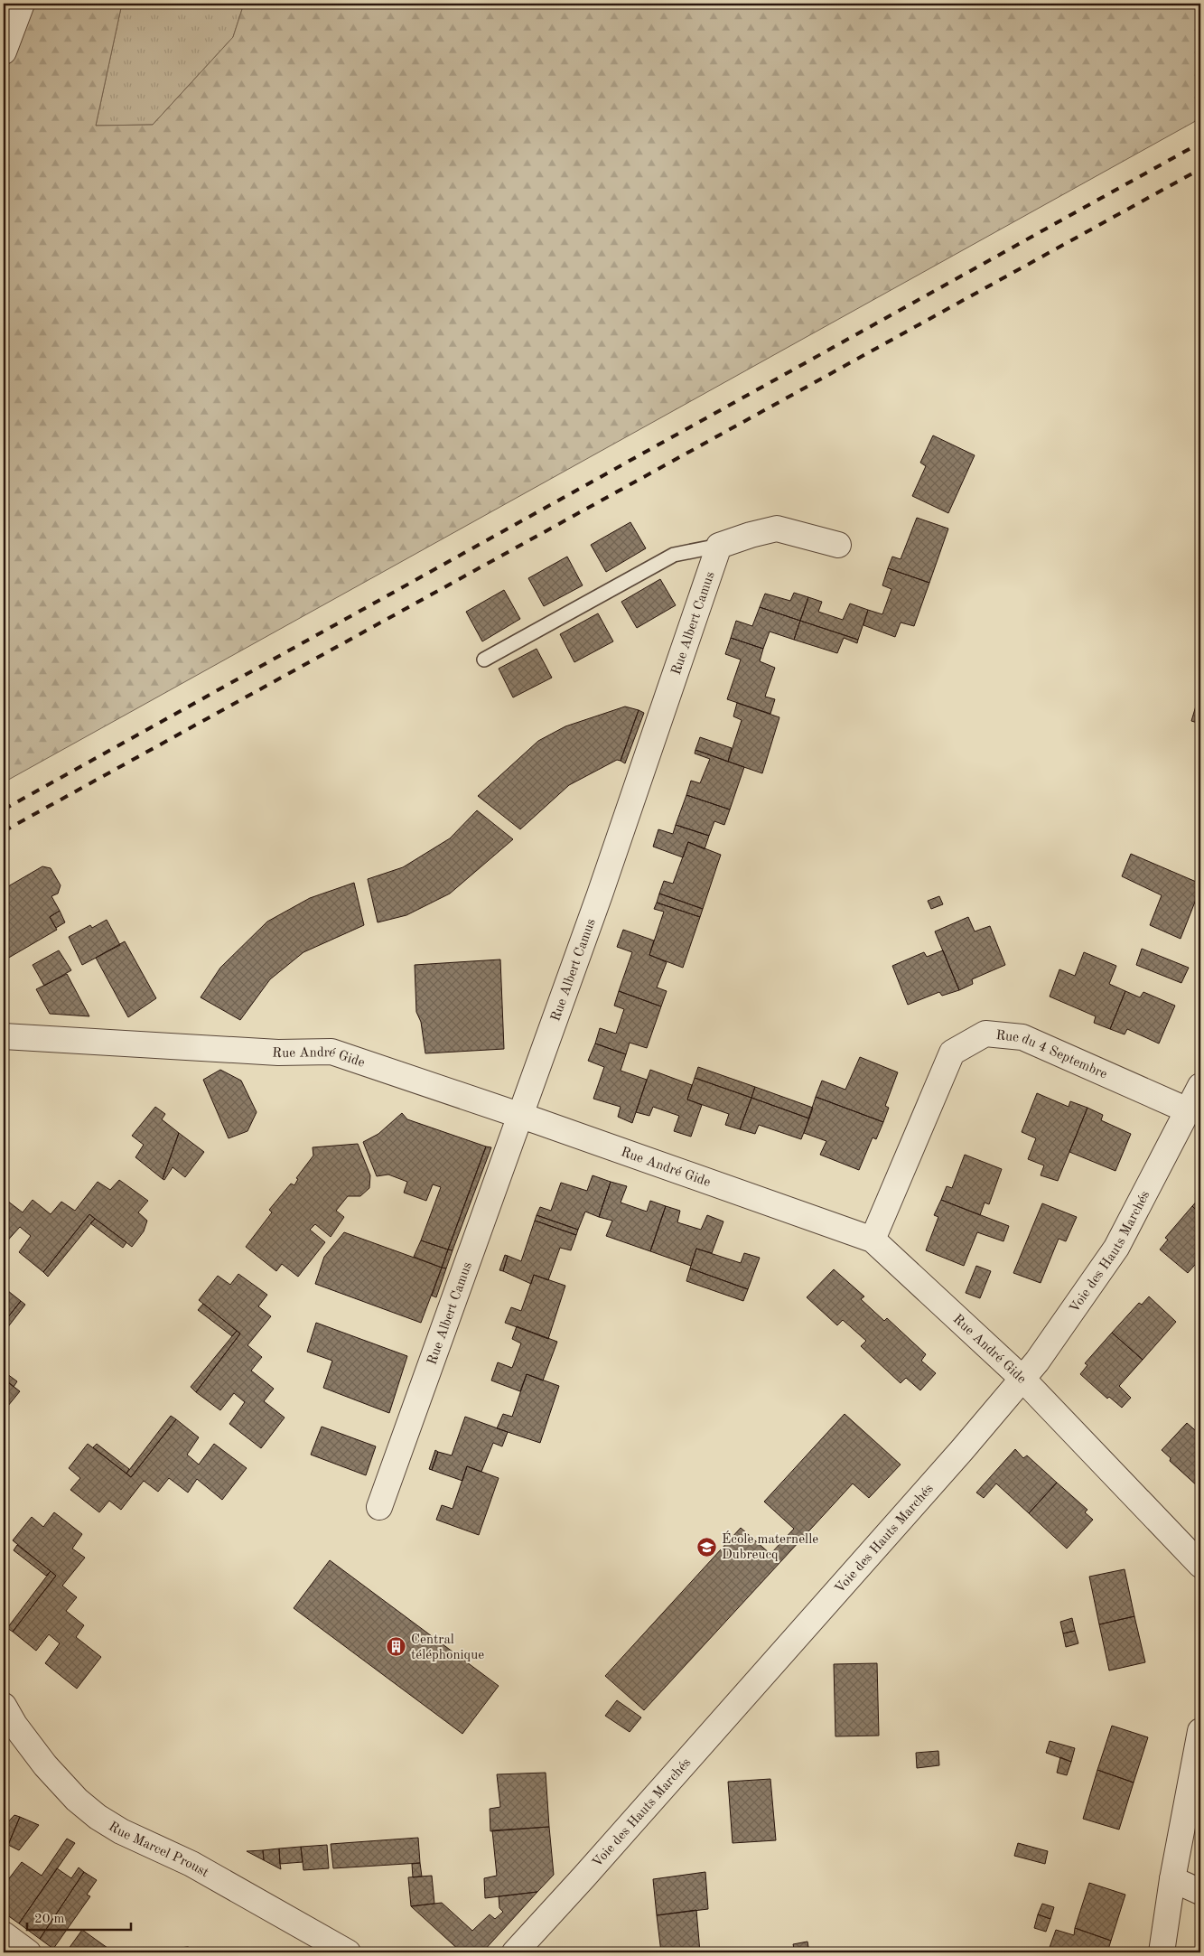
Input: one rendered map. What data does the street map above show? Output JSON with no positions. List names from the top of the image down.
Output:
{
  "streets": {
    "street": [
      "Rue Albert Camus",
      "Rue du 4 Septembre",
      "Rue André Gide",
      "Voie des Hauts Marchés",
      "Rue Marcel Proust"
    ]
  },
  "crossings": [
    ["Rue Albert Camus", "Rue André Gide"],
    ["Rue du 4 Septembre", "Rue André Gide"],
    ["Rue du 4 Septembre", "Voie des Hauts Marchés"],
    ["Rue André Gide", "Voie des Hauts Marchés"]
  ],
  "places": {
    "school or university": ["École maternelle Dubreucq"],
    "building": ["Central téléphonique"]
  },
  "scale_bar": "20 m"
}
